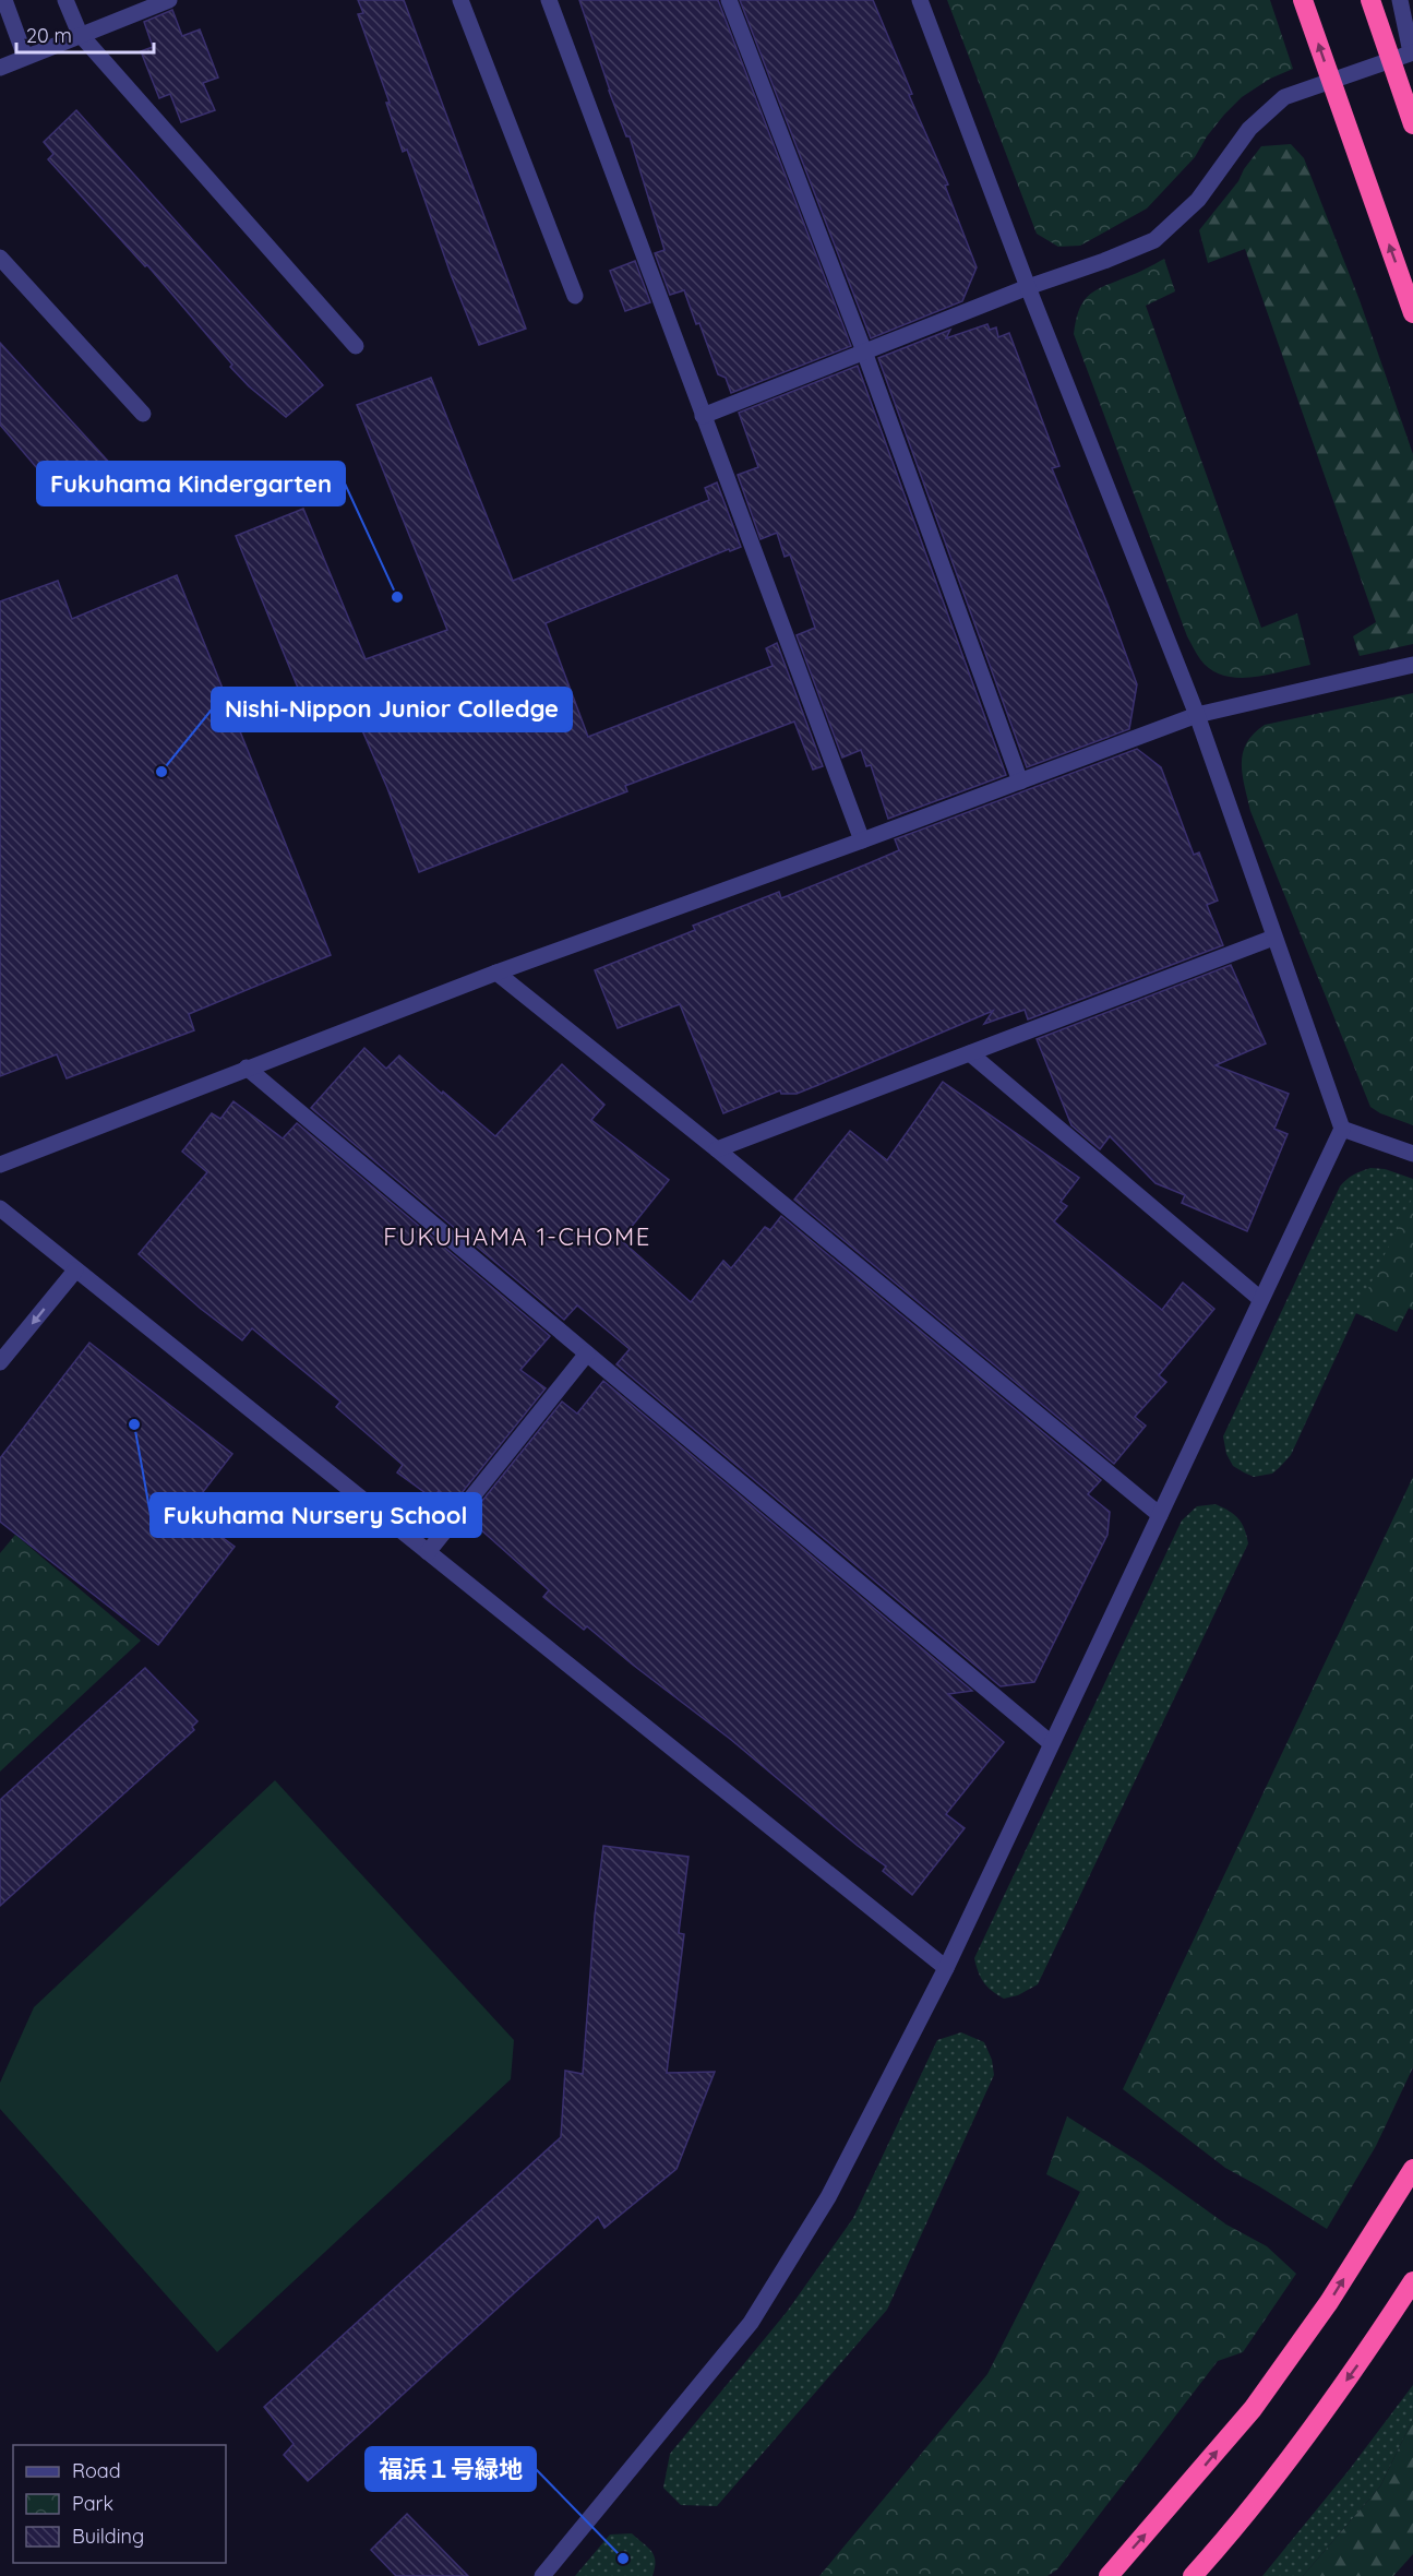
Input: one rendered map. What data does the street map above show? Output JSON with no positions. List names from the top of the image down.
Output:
{
  "districts": ["FUKUHAMA 1-CHOME"],
  "places": [
    "Fukuhama Kindergarten",
    "Nishi-Nippon Junior Colledge",
    "Fukuhama Nursery School",
    "福浜１号緑地"
  ],
  "legend": ["Road", "Park", "Building"],
  "scale_bar": "20 m"
}
